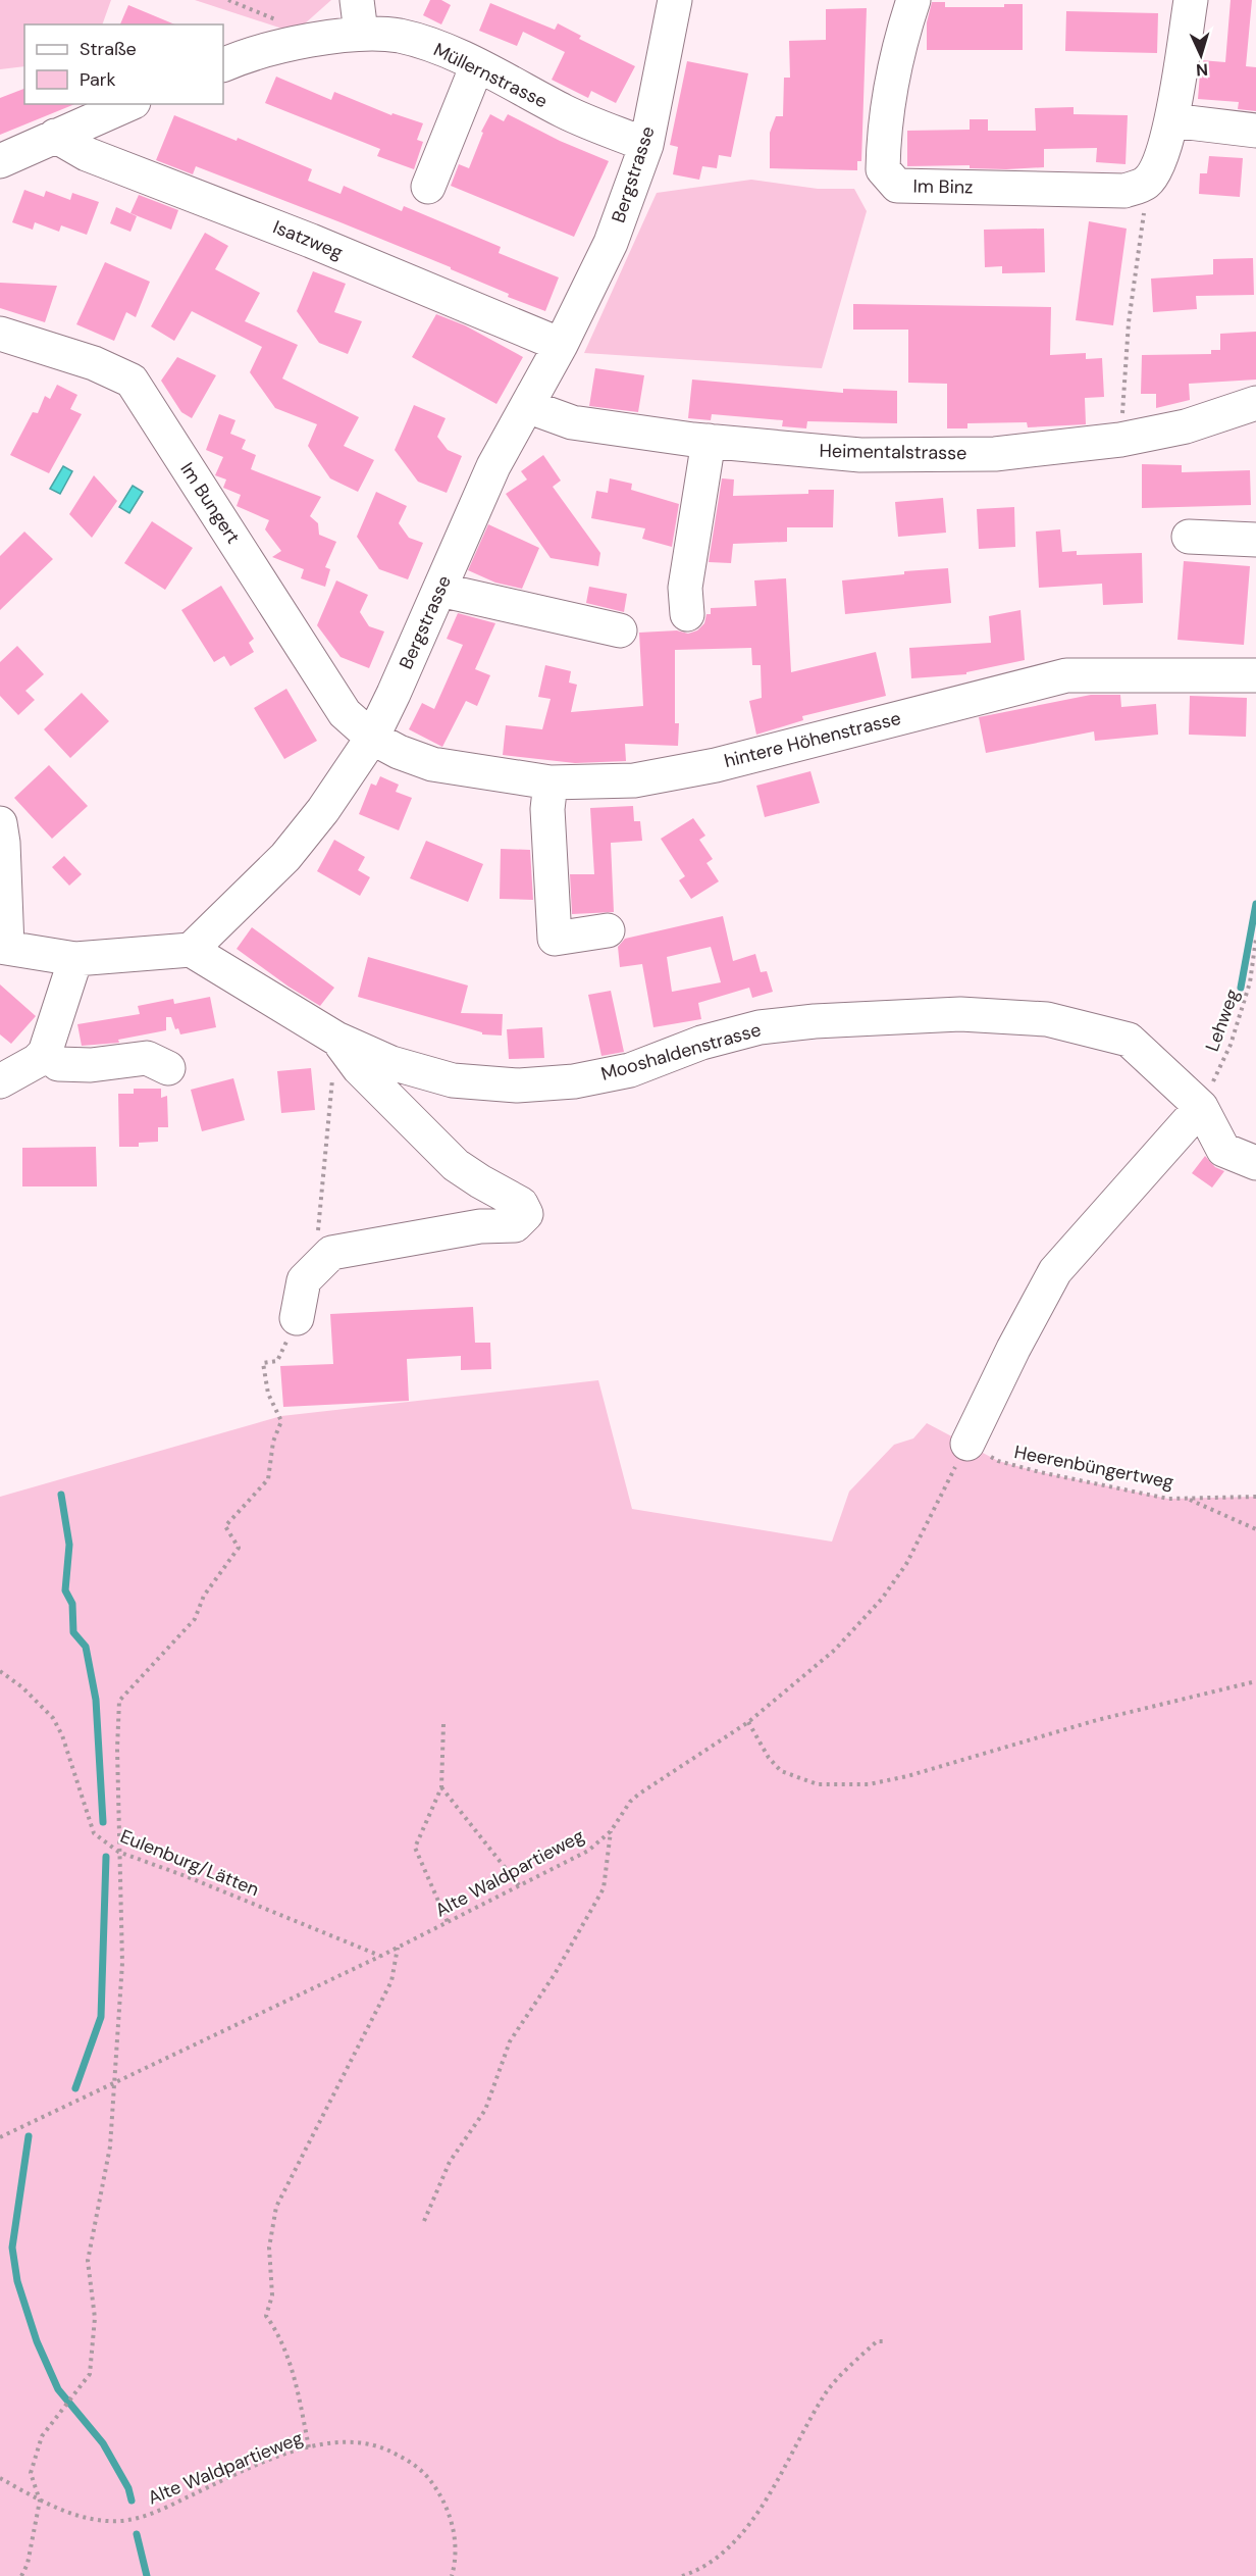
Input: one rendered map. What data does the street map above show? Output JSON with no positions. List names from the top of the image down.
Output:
{
  "streets": {
    "street": [
      "Müllernstrasse",
      "Bergstrasse",
      "Im Binz",
      "Isatzweg",
      "Heimentalstrasse",
      "Im Bungert",
      "hintere Höhenstrasse",
      "Mooshaldenstrasse"
    ],
    "path": [
      "Lehweg",
      "Heerenbüngertweg",
      "Eulenburg/Lätten",
      "Alte Waldpartieweg"
    ]
  },
  "crossings": [
    ["Müllernstrasse", "Bergstrasse"],
    ["Bergstrasse", "Isatzweg"],
    ["Bergstrasse", "Heimentalstrasse"],
    ["Bergstrasse", "Im Bungert"],
    ["Bergstrasse", "hintere Höhenstrasse"],
    ["Bergstrasse", "Mooshaldenstrasse"],
    ["Im Bungert", "hintere Höhenstrasse"],
    ["Lehweg", "Mooshaldenstrasse"],
    ["Heerenbüngertweg", "Alte Waldpartieweg"],
    ["Eulenburg/Lätten", "Alte Waldpartieweg"]
  ],
  "legend": ["Straße", "Park"],
  "north": "bottom"
}
